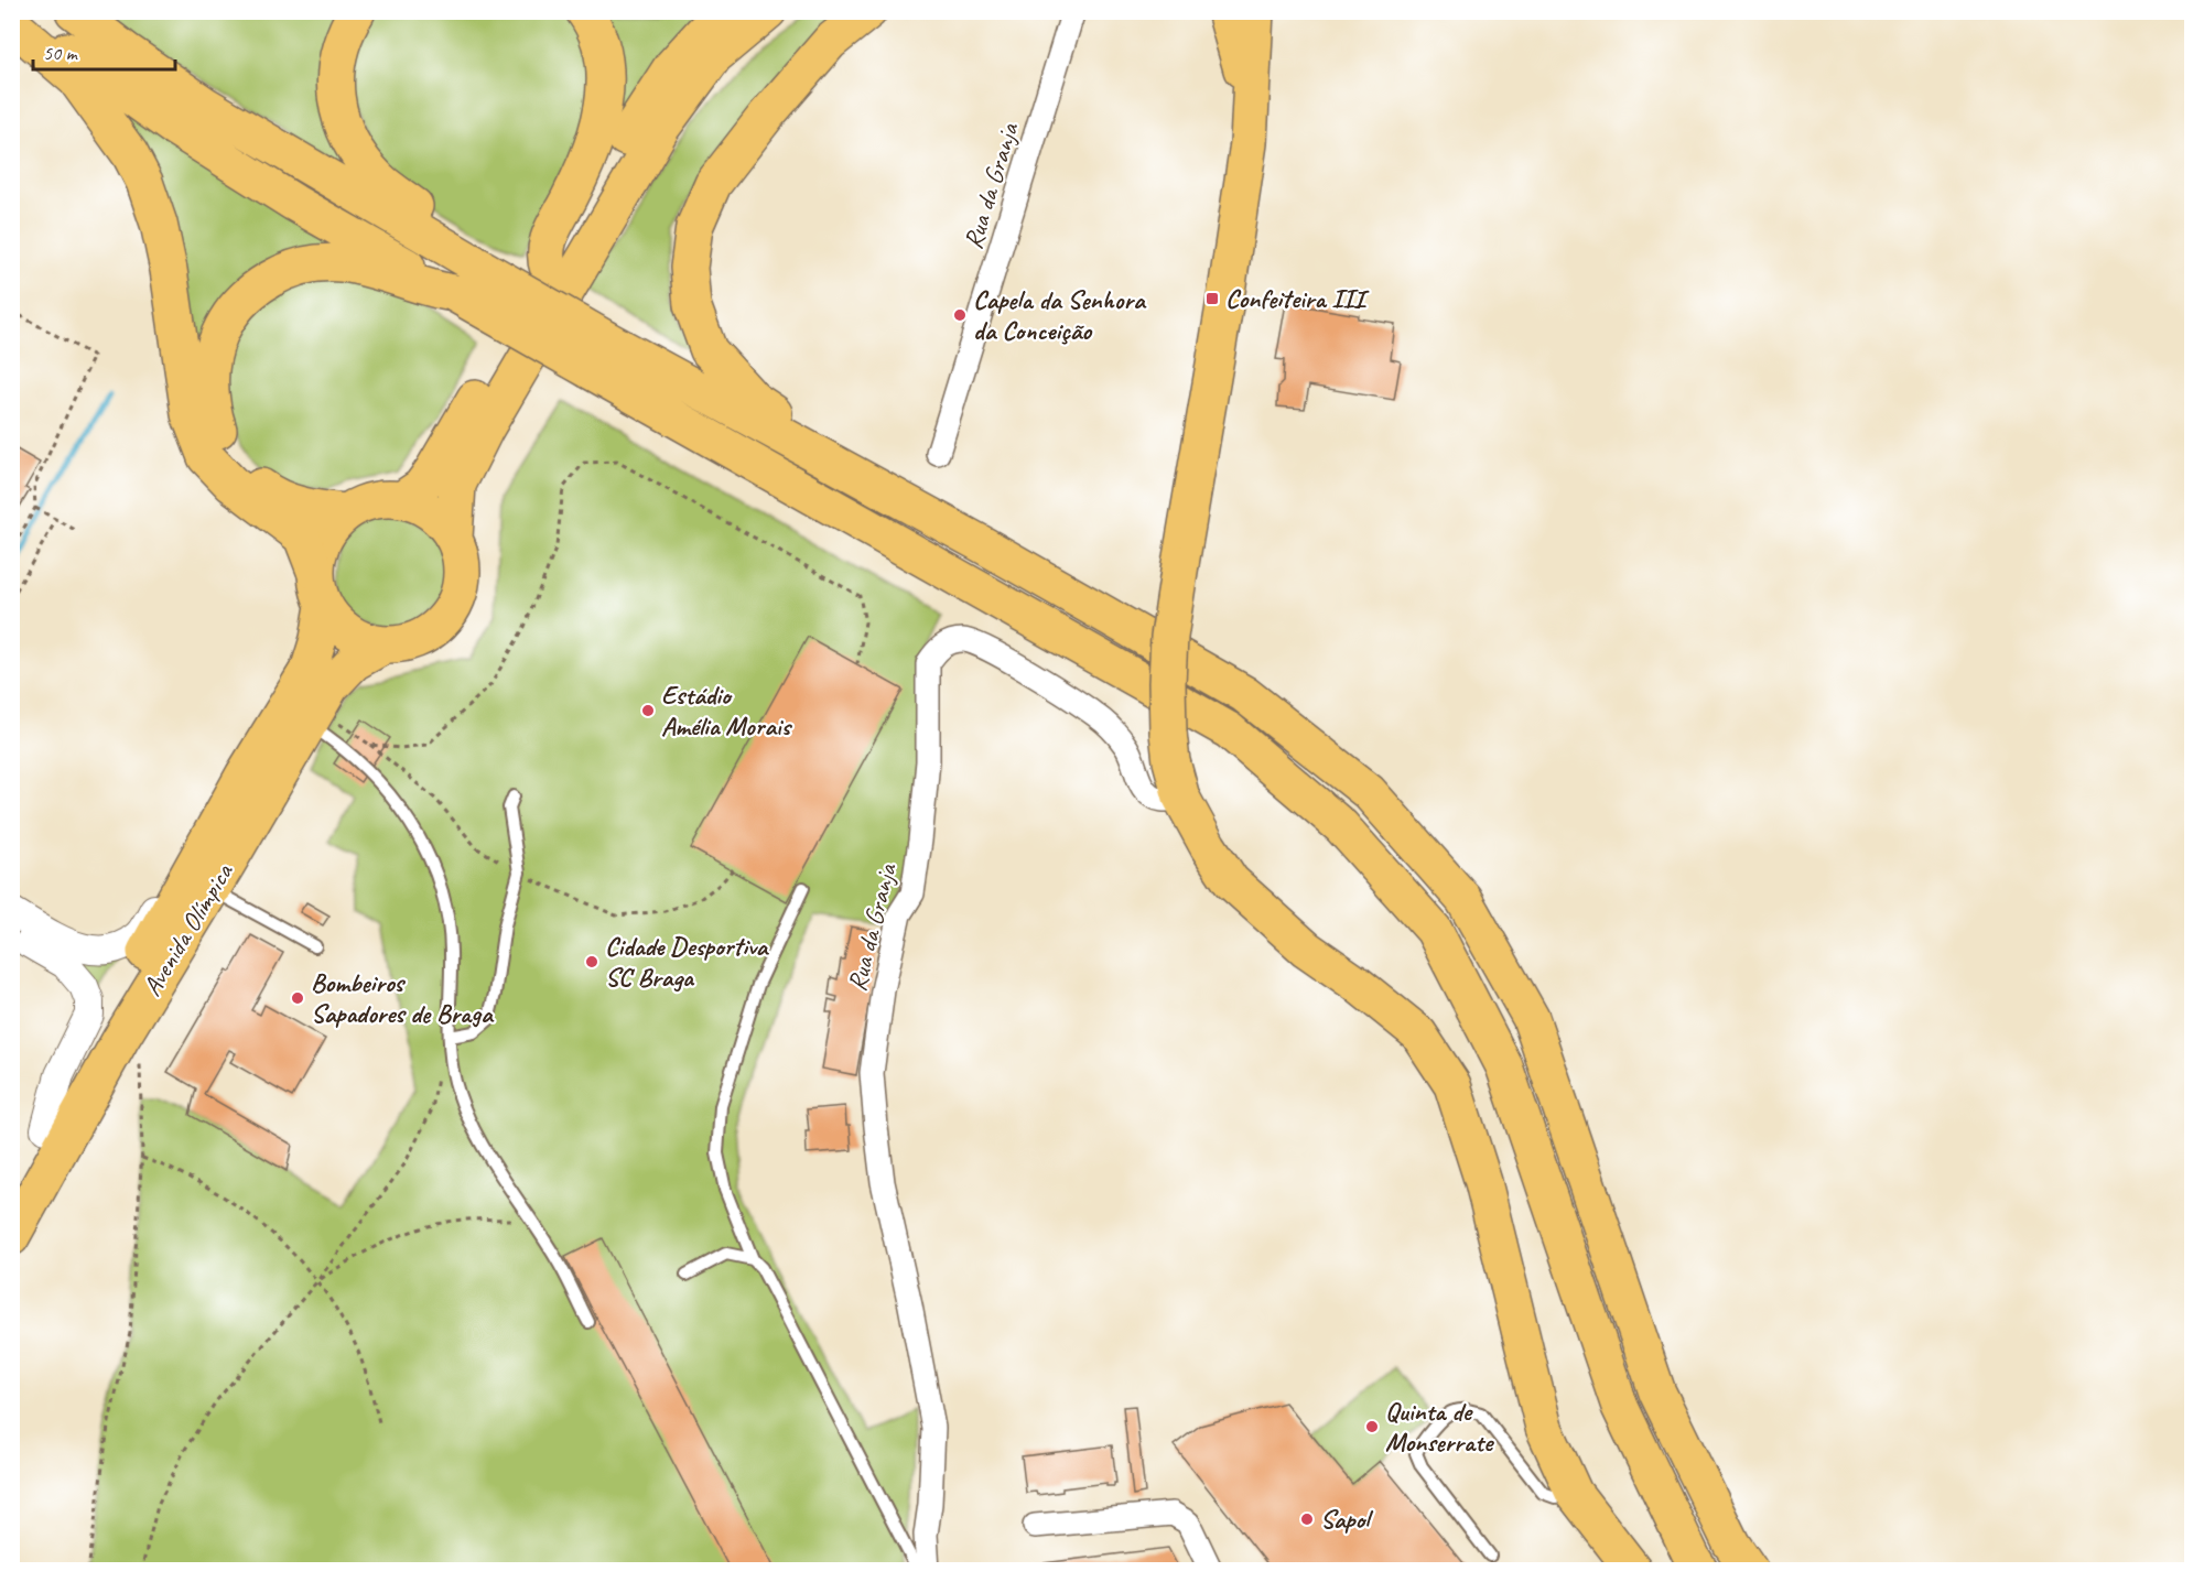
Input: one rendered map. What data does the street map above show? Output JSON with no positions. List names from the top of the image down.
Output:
{
  "streets": {
    "main road": ["Avenida Olímpica"],
    "street": ["Rua da Granja"]
  },
  "places": {
    "transit": ["Confeiteira III"],
    "other": [
      "Capela da Senhora da Conceição",
      "Estádio Amélia Morais",
      "Cidade Desportiva SC Braga",
      "Bombeiros Sapadores de Braga",
      "Quinta de Monserrate",
      "Sapol"
    ]
  },
  "scale_bar": "50 m"
}
